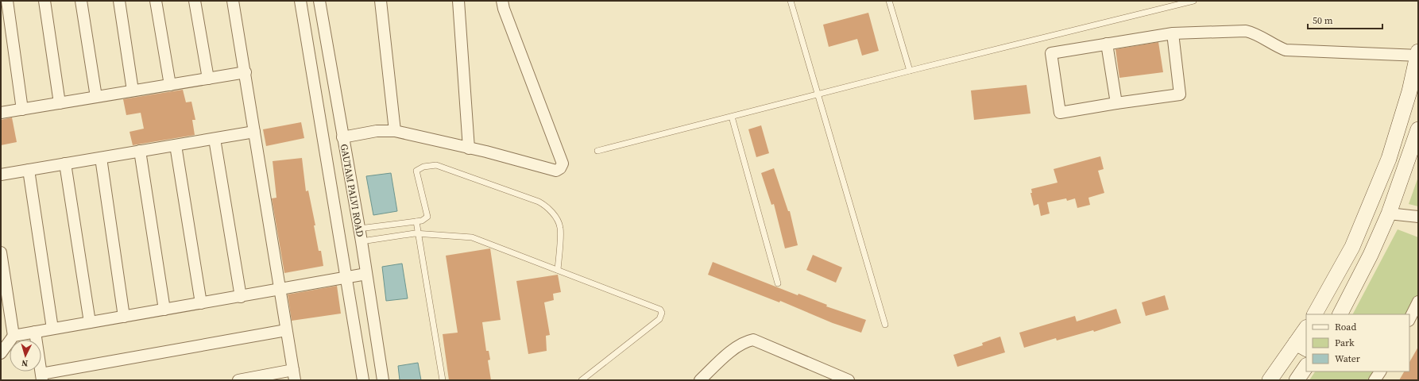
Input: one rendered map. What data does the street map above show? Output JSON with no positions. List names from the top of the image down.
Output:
{
  "streets": {
    "street": ["GAUTAM PALVI ROAD"]
  },
  "legend": ["Road", "Park", "Water"],
  "scale_bar": "50 m",
  "north": "bottom"
}
